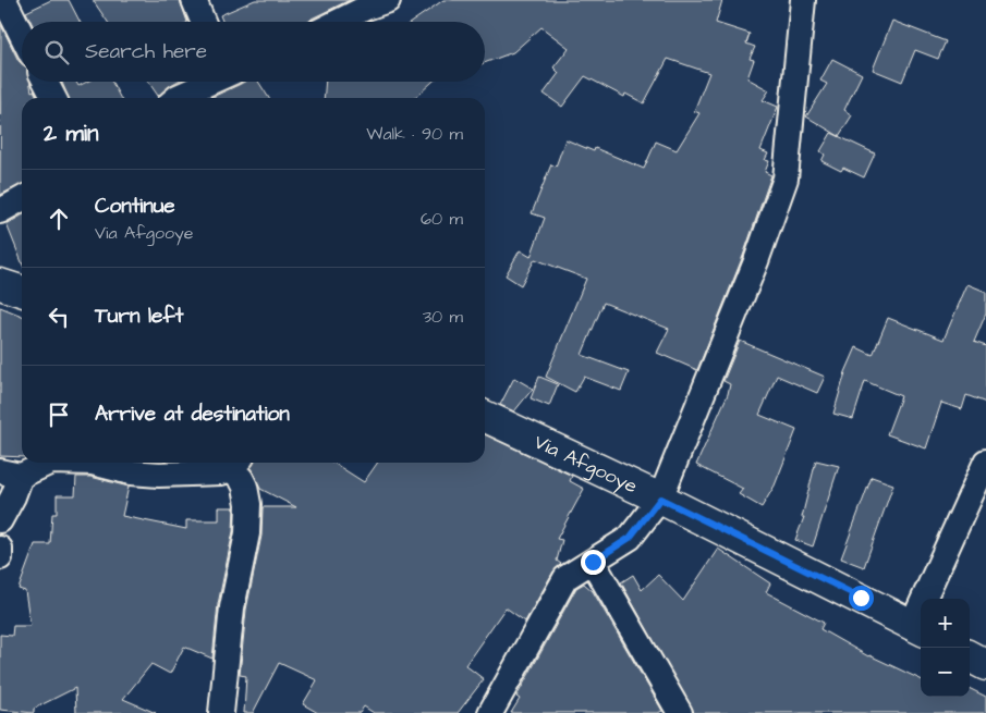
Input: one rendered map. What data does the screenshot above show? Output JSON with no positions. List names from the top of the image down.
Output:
{
  "streets": {
    "main road": ["Via Afgooye"]
  },
  "page": {
    "search": "Search here",
    "heading": ["2 min", "Walk · 90 m"],
    "list": [
      ["Continue", "Via Afgooye", "60 m"],
      ["Turn left", "30 m"],
      "Arrive at destination"
    ],
    "map_buttons": ["+", "−"]
  }
}
